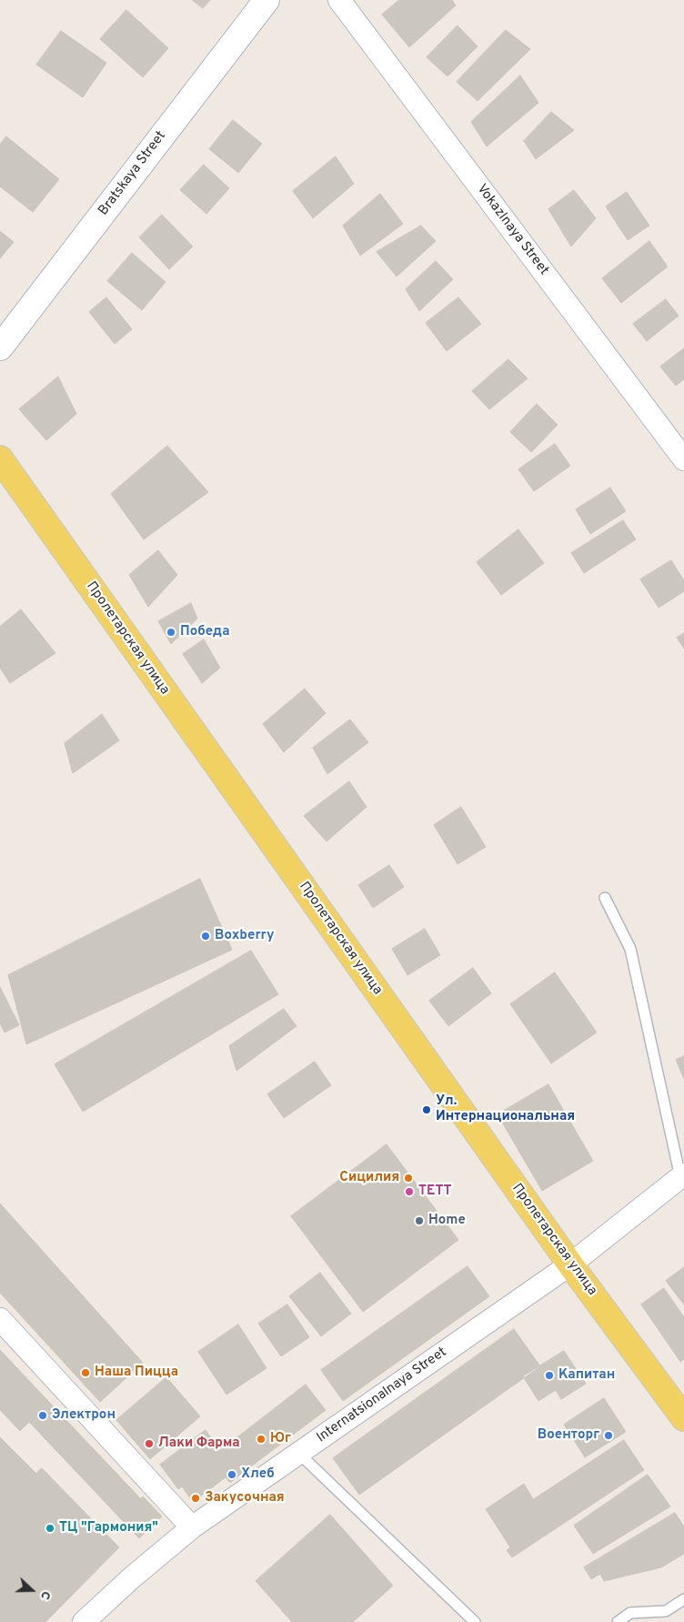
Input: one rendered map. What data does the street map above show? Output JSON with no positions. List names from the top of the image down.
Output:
{
  "streets": {
    "main road": ["Пролетарская улица"],
    "street": ["Bratskaya Street", "Vokazlnaya Street", "Internatsionalnaya Street"]
  },
  "crossings": [
    ["Пролетарская улица", "Internatsionalnaya Street"]
  ],
  "places": [
    "Победа",
    "Boxberry",
    "Ул. Интернациональная",
    "Сицилия",
    "ТЕТТ",
    "Home",
    "Наша Пицца",
    "Капитан",
    "Электрон",
    "Военторг",
    "Юг",
    "Лаки Фарма",
    "Хлеб",
    "Закусочная",
    "ТЦ \"Гармония\""
  ],
  "north": "right"
}
